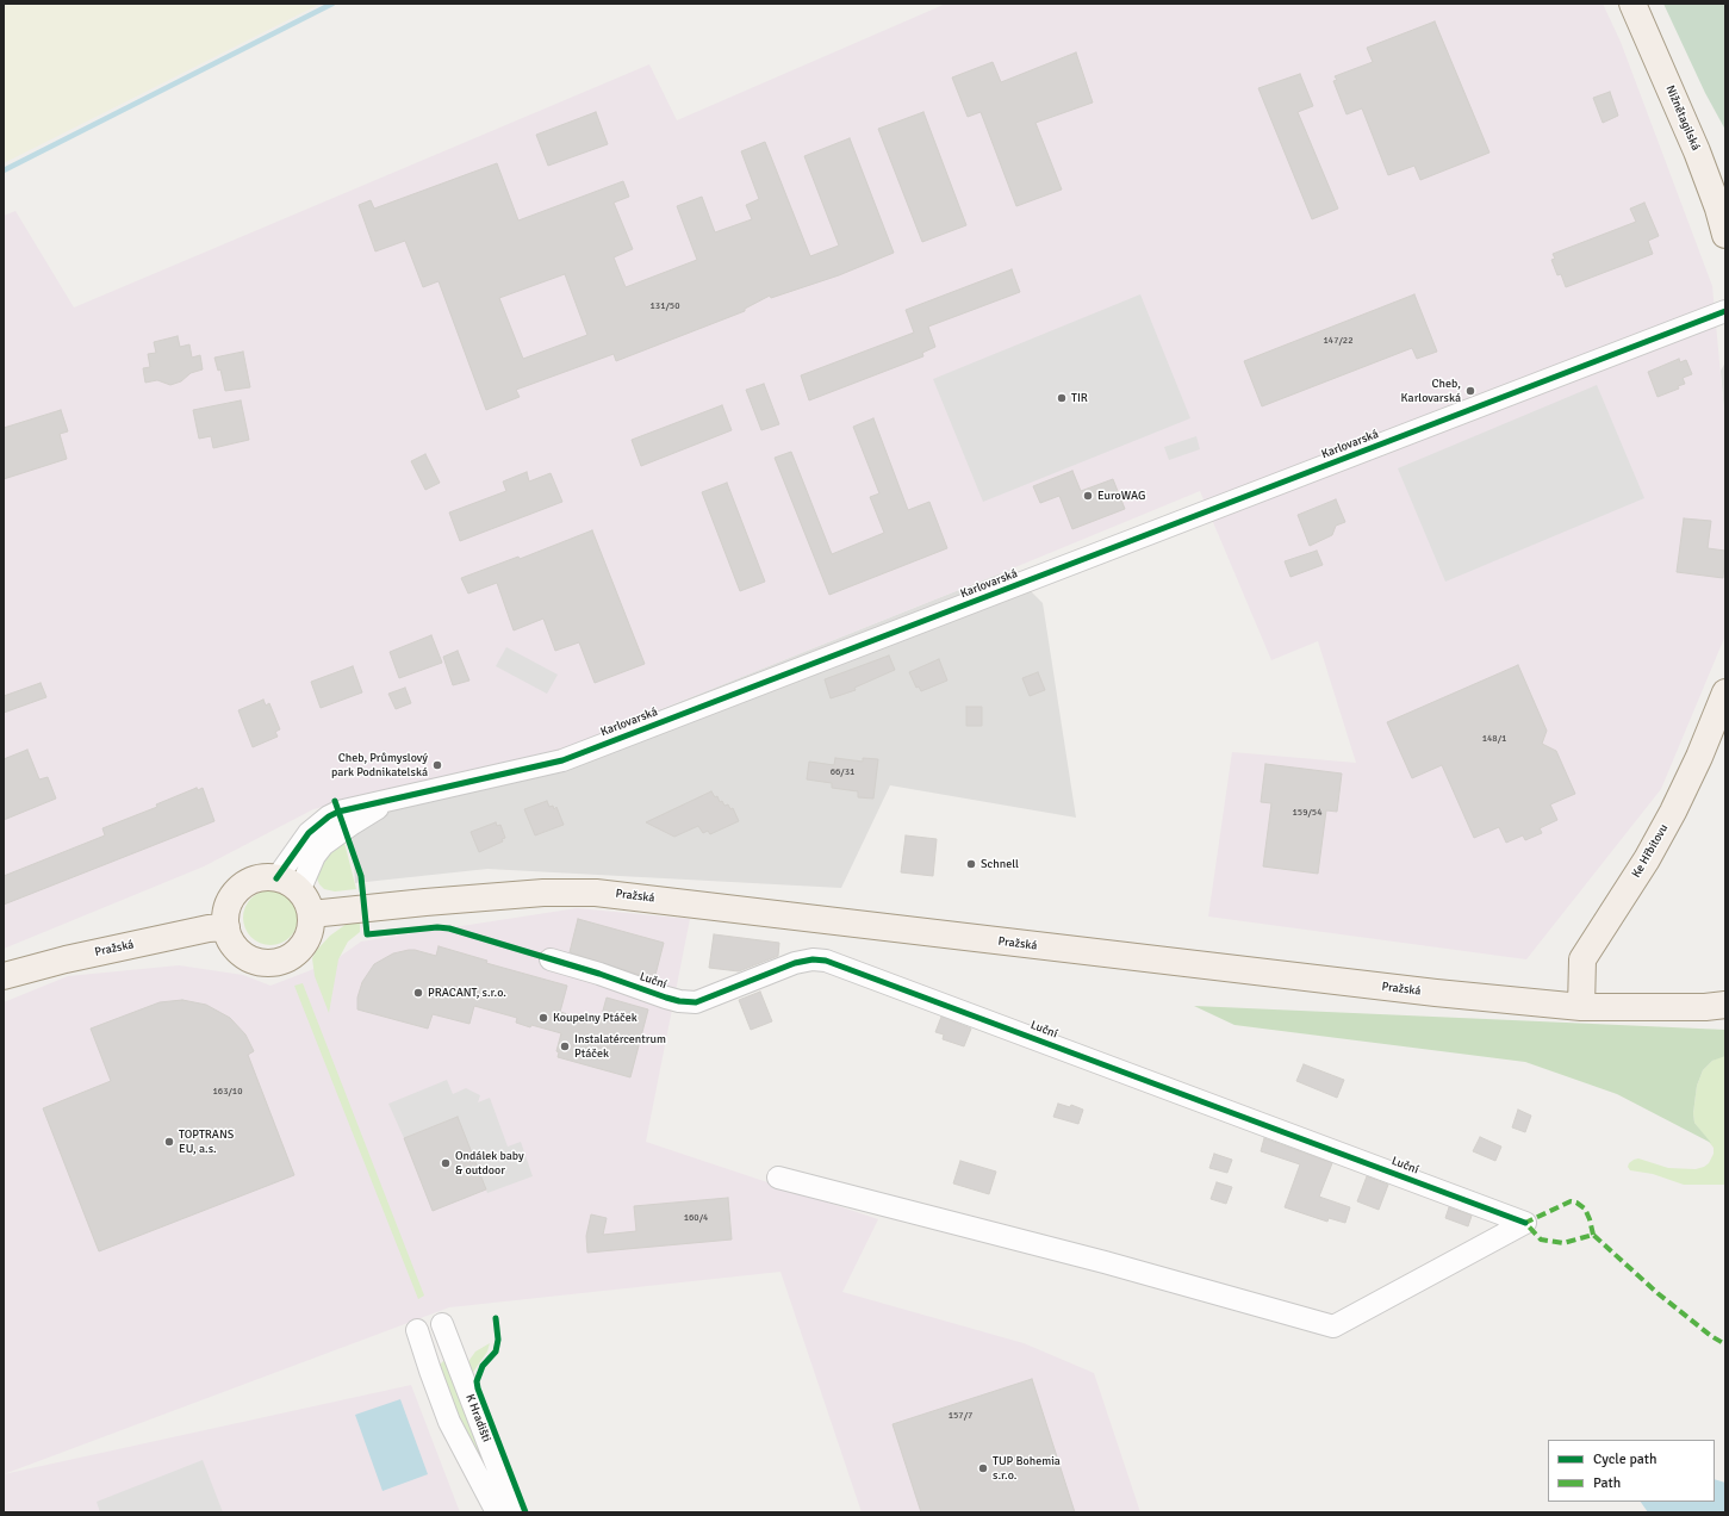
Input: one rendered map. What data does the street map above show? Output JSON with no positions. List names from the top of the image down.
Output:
{
  "streets": {
    "main road": ["Nižnětagilská", "Ke Hřbitovu", "Pražská"],
    "street": ["Karlovarská", "Luční", "K Hradišti"]
  },
  "crossings": [
    ["Karlovarská", "Pražská"],
    ["Ke Hřbitovu", "Pražská"]
  ],
  "places": [
    "Cheb, Karlovarská",
    "TIR",
    "EuroWAG",
    "Cheb, Průmyslový park Podnikatelská",
    "Schnell",
    "PRACANT, s.r.o.",
    "Koupelny Ptáček",
    "Instalatércentrum Ptáček",
    "TOPTRANS EU, a.s.",
    "Ondálek baby & outdoor",
    "TUP Bohemia s.r.o."
  ],
  "house_numbers": [
    "131/50",
    "147/22",
    "148/1",
    "66/31",
    "159/54",
    "163/10",
    "160/4",
    "157/7"
  ],
  "legend": ["Cycle path", "Path"]
}
